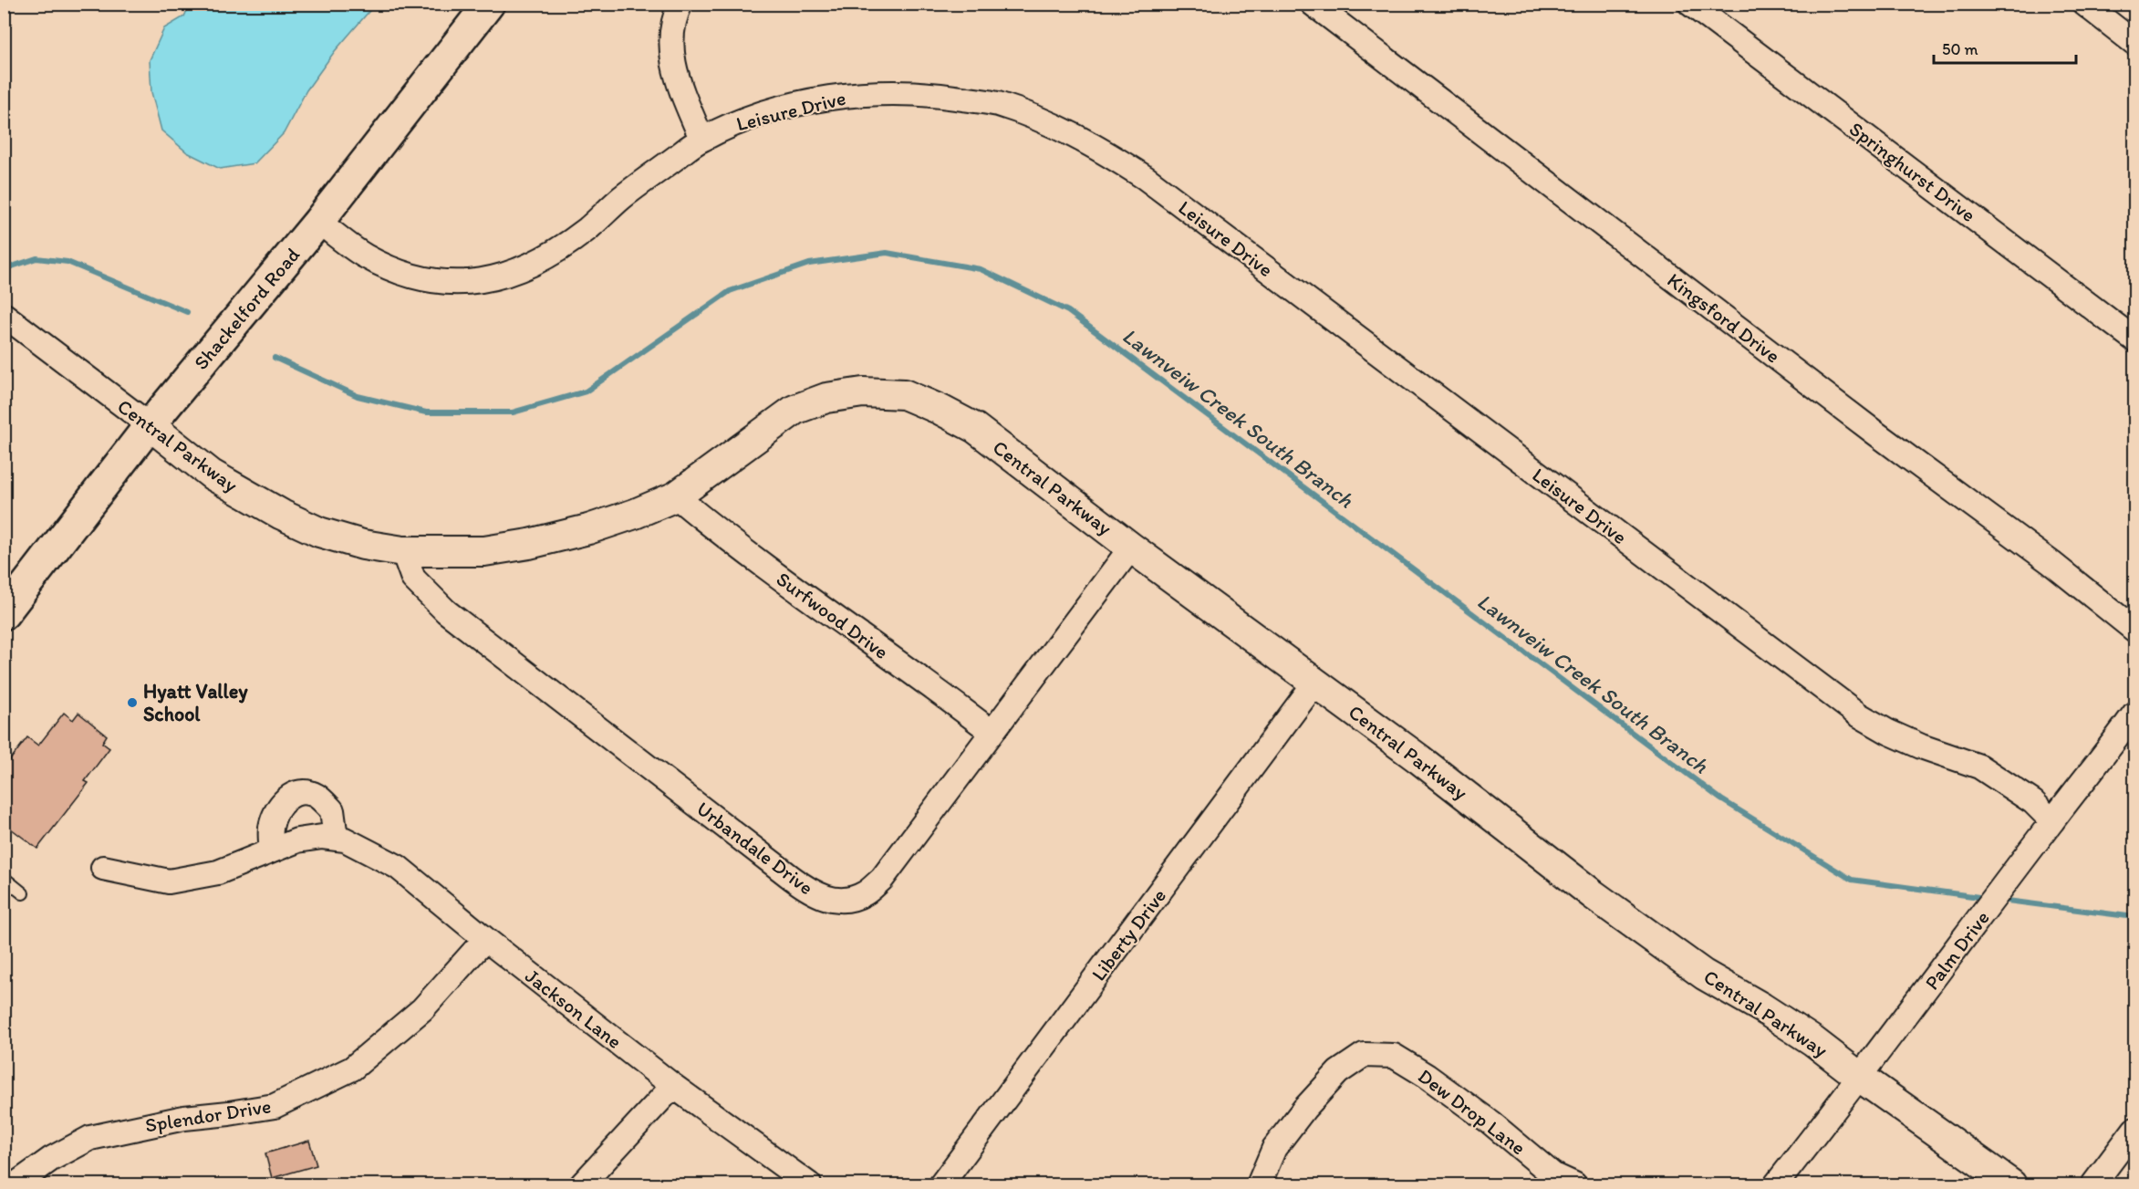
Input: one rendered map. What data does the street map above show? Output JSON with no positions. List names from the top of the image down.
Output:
{
  "streets": {
    "main road": ["Shackelford Road"],
    "street": [
      "Leisure Drive",
      "Springhurst Drive",
      "Kingsford Drive",
      "Central Parkway",
      "Surfwood Drive",
      "Urbandale Drive",
      "Liberty Drive",
      "Palm Drive",
      "Jackson Lane",
      "Dew Drop Lane",
      "Splendor Drive"
    ]
  },
  "crossings": [
    ["Leisure Drive", "Shackelford Road"],
    ["Leisure Drive", "Palm Drive"],
    ["Shackelford Road", "Central Parkway"],
    ["Central Parkway", "Surfwood Drive"],
    ["Central Parkway", "Urbandale Drive"],
    ["Central Parkway", "Liberty Drive"],
    ["Central Parkway", "Palm Drive"],
    ["Surfwood Drive", "Urbandale Drive"],
    ["Jackson Lane", "Splendor Drive"]
  ],
  "water": ["Lawnveiw Creek South Branch"],
  "places": ["Hyatt Valley School"],
  "scale_bar": "50 m"
}
